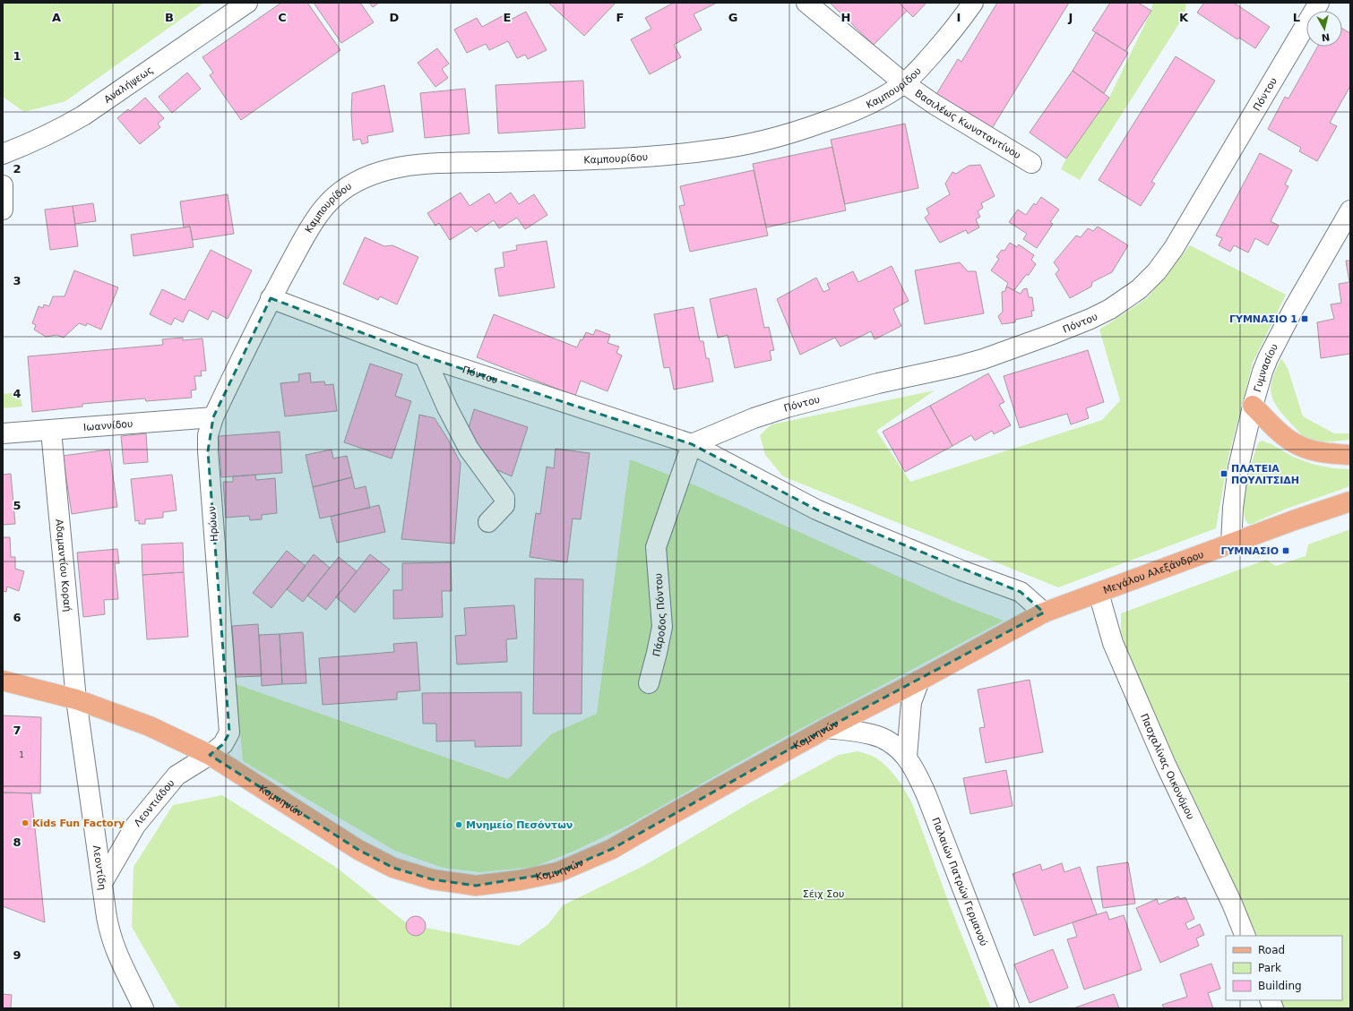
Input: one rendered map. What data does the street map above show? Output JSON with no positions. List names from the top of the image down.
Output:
{
  "streets": {
    "main road": ["Μεγάλου Αλεξάνδρου", "Κομνηνών"],
    "street": [
      "Αναλήψεως",
      "Καμπουρίδου",
      "Πόντου",
      "Βασιλέως Κωνσταντίνου",
      "Γυμνασίου",
      "Ιωαννίδου",
      "Ηρώων",
      "Αδαμαντίου Κοραή",
      "Πάροδος Πόντου",
      "Πασχαλίνας Οικονόμου",
      "Λεοντιάδου",
      "Λεοντίδη",
      "Παλαιών Πατρών Γερμανού"
    ]
  },
  "crossings": [
    ["Καμπουρίδου", "Πόντου"],
    ["Καμπουρίδου", "Βασιλέως Κωνσταντίνου"],
    ["Καμπουρίδου", "Ηρώων"],
    ["Πόντου", "Ηρώων"],
    ["Πόντου", "Πάροδος Πόντου"],
    ["Πόντου", "Κομνηνών"],
    ["Γυμνασίου", "Μεγάλου Αλεξάνδρου"],
    ["Ιωαννίδου", "Ηρώων"],
    ["Ιωαννίδου", "Αδαμαντίου Κοραή"],
    ["Ηρώων", "Κομνηνών"],
    ["Ηρώων", "Λεοντιάδου"],
    ["Αδαμαντίου Κοραή", "Κομνηνών"],
    ["Αδαμαντίου Κοραή", "Λεοντίδη"],
    ["Μεγάλου Αλεξάνδρου", "Κομνηνών"],
    ["Μεγάλου Αλεξάνδρου", "Πασχαλίνας Οικονόμου"],
    ["Κομνηνών", "Πασχαλίνας Οικονόμου"],
    ["Κομνηνών", "Λεοντιάδου"],
    ["Κομνηνών", "Λεοντίδη"],
    ["Κομνηνών", "Παλαιών Πατρών Γερμανού"],
    ["Λεοντιάδου", "Λεοντίδη"]
  ],
  "parks": ["Σέιχ Σου"],
  "places": {
    "transit": ["ΓΥΜΝΑΣΙΟ 1", "ΠΛΑΤΕΙΑ ΠΟΥΛΙΤΣΙΔΗ", "ΓΥΜΝΑΣΙΟ"],
    "other": ["Kids Fun Factory", "Μνημείο Πεσόντων"]
  },
  "house_numbers": ["1"],
  "legend": ["Road", "Park", "Building"],
  "north": "bottom",
  "grid": {
    "columns": [
      "A",
      "B",
      "C",
      "D",
      "E",
      "F",
      "G",
      "H",
      "I",
      "J",
      "K",
      "L"
    ],
    "rows": [
      "1",
      "2",
      "3",
      "4",
      "5",
      "6",
      "7",
      "8",
      "9"
    ]
  }
}
